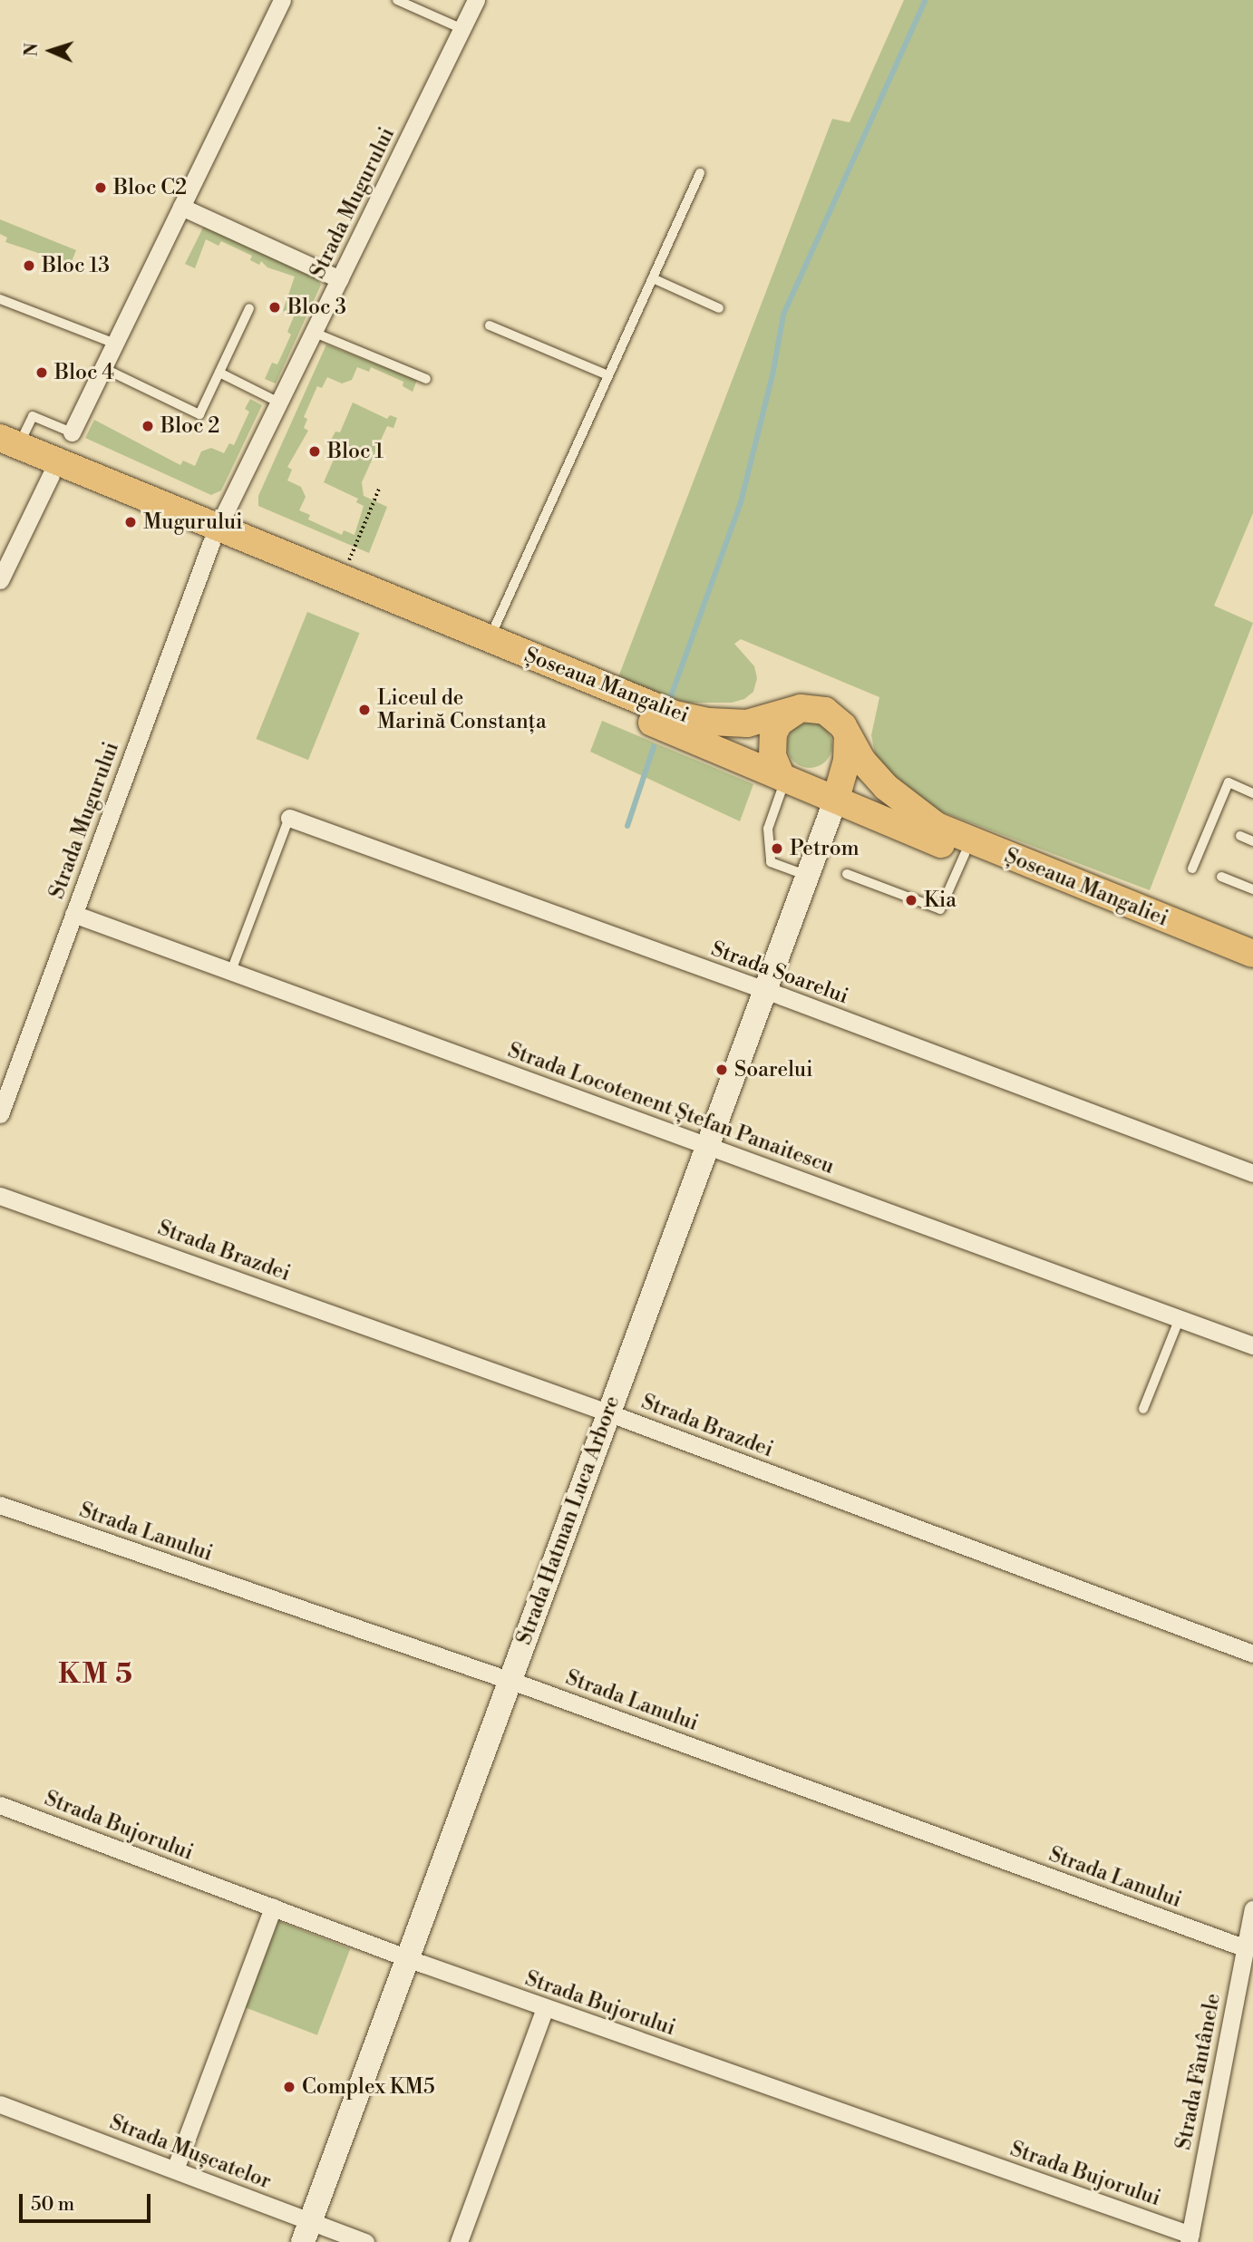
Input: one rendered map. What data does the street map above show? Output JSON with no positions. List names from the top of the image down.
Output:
{
  "streets": {
    "main road": ["Șoseaua Mangaliei"],
    "street": [
      "Strada Mugurului",
      "Strada Soarelui",
      "Strada Locotenent Ștefan Panaitescu",
      "Strada Brazdei",
      "Strada Hatman Luca Arbore",
      "Strada Lanului",
      "Strada Bujorului",
      "Strada Fântânele",
      "Strada Mușcatelor"
    ]
  },
  "crossings": [
    ["Strada Mugurului", "Șoseaua Mangaliei"],
    ["Strada Mugurului", "Strada Locotenent Ștefan Panaitescu"],
    ["Șoseaua Mangaliei", "Strada Hatman Luca Arbore"],
    ["Strada Soarelui", "Strada Hatman Luca Arbore"],
    ["Strada Locotenent Ștefan Panaitescu", "Strada Hatman Luca Arbore"],
    ["Strada Brazdei", "Strada Hatman Luca Arbore"],
    ["Strada Hatman Luca Arbore", "Strada Lanului"],
    ["Strada Hatman Luca Arbore", "Strada Bujorului"],
    ["Strada Hatman Luca Arbore", "Strada Mușcatelor"],
    ["Strada Lanului", "Strada Fântânele"],
    ["Strada Bujorului", "Strada Fântânele"]
  ],
  "districts": ["KM 5"],
  "places": [
    "Bloc C2",
    "Bloc 13",
    "Bloc 3",
    "Bloc 4",
    "Bloc 2",
    "Bloc 1",
    "Mugurului",
    "Liceul de Marină Constanța",
    "Petrom",
    "Kia",
    "Soarelui",
    "Complex KM5"
  ],
  "scale_bar": "50 m",
  "north": "left"
}
